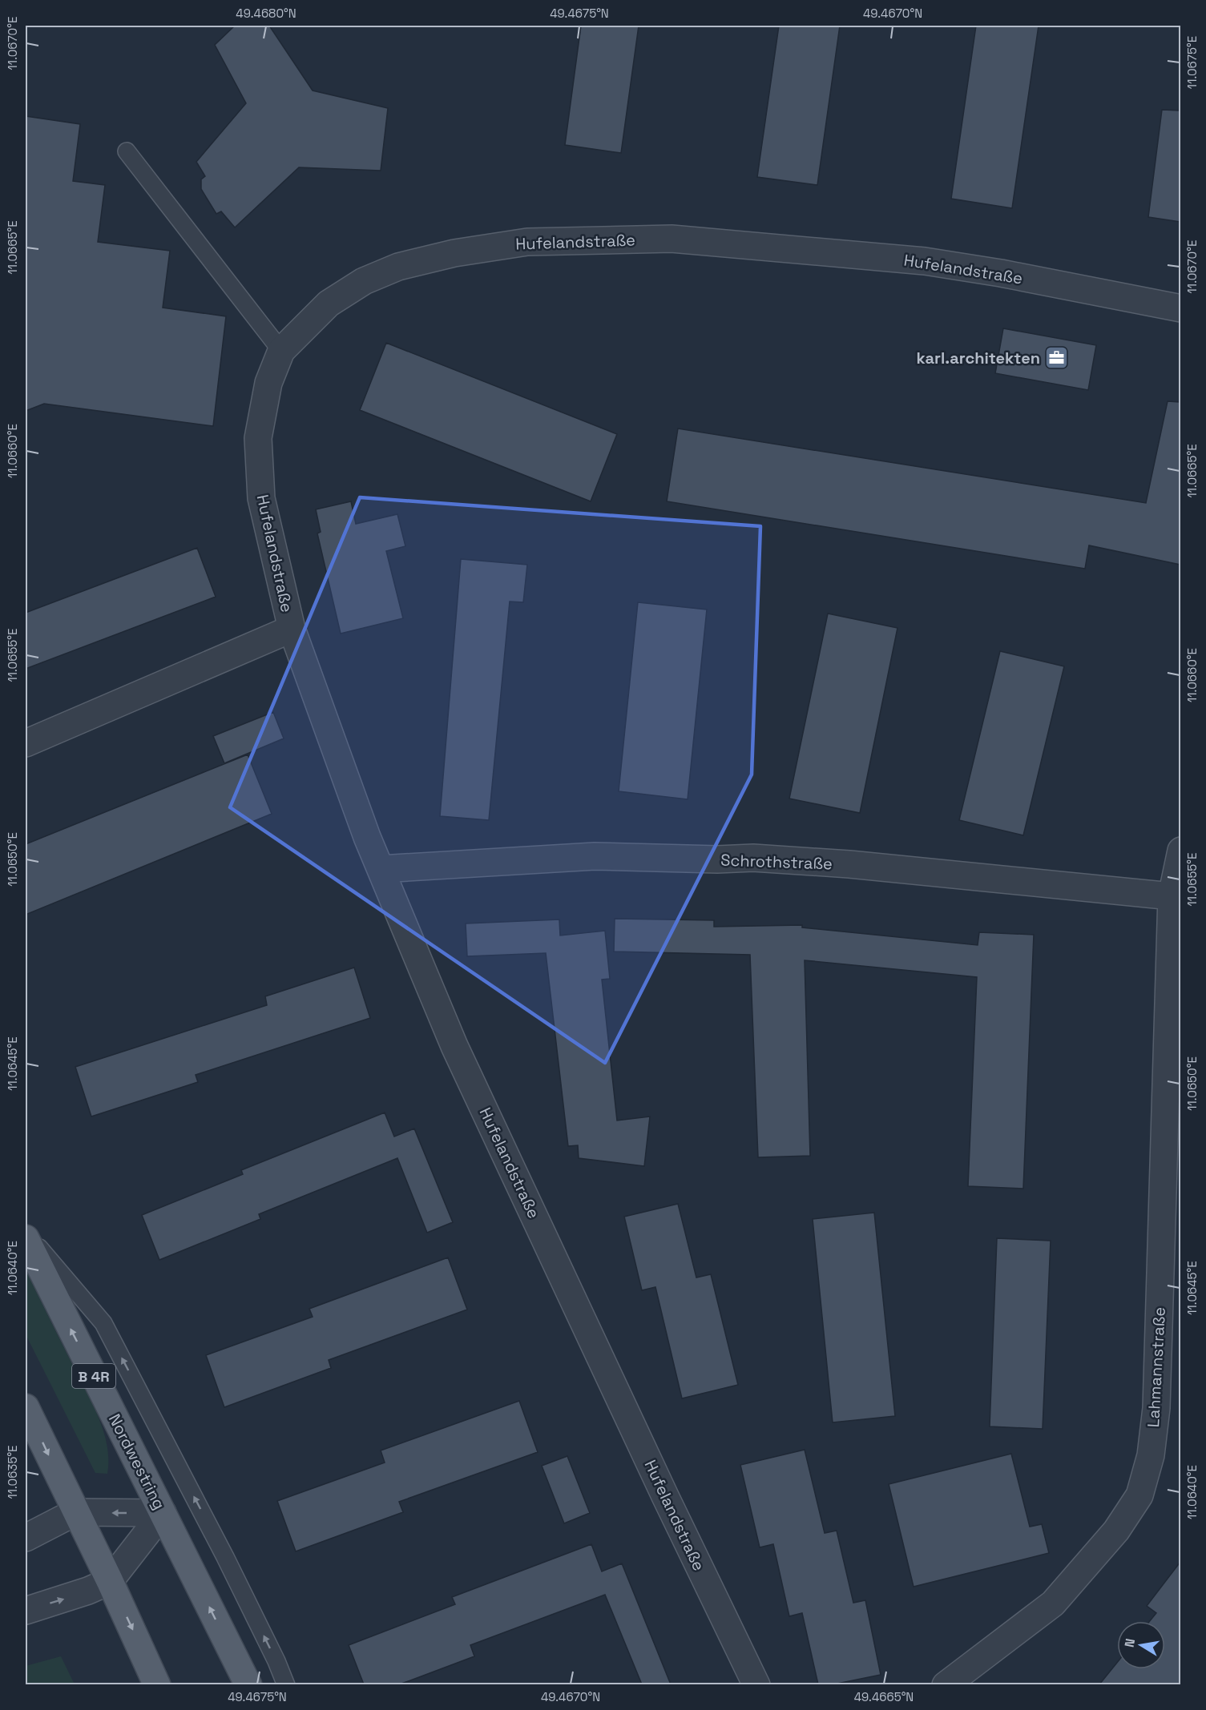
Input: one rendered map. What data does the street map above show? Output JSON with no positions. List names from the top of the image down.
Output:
{
  "streets": {
    "main road": ["B 4R", "Nordwestring"],
    "street": ["Hufelandstraße", "Schrothstraße", "Lahmannstraße"]
  },
  "crossings": [
    ["Hufelandstraße", "Schrothstraße"],
    ["Schrothstraße", "Lahmannstraße"]
  ],
  "places": {
    "office": ["karl.architekten"]
  },
  "north": "left",
  "coordinates": [
    "49.4680°N",
    "49.4675°N",
    "49.4670°N",
    "11.0670°E",
    "11.0675°E",
    "11.0665°E",
    "11.0660°E",
    "11.0655°E",
    "11.0650°E",
    "11.0645°E",
    "11.0640°E",
    "11.0635°E",
    "49.4665°N"
  ]
}
